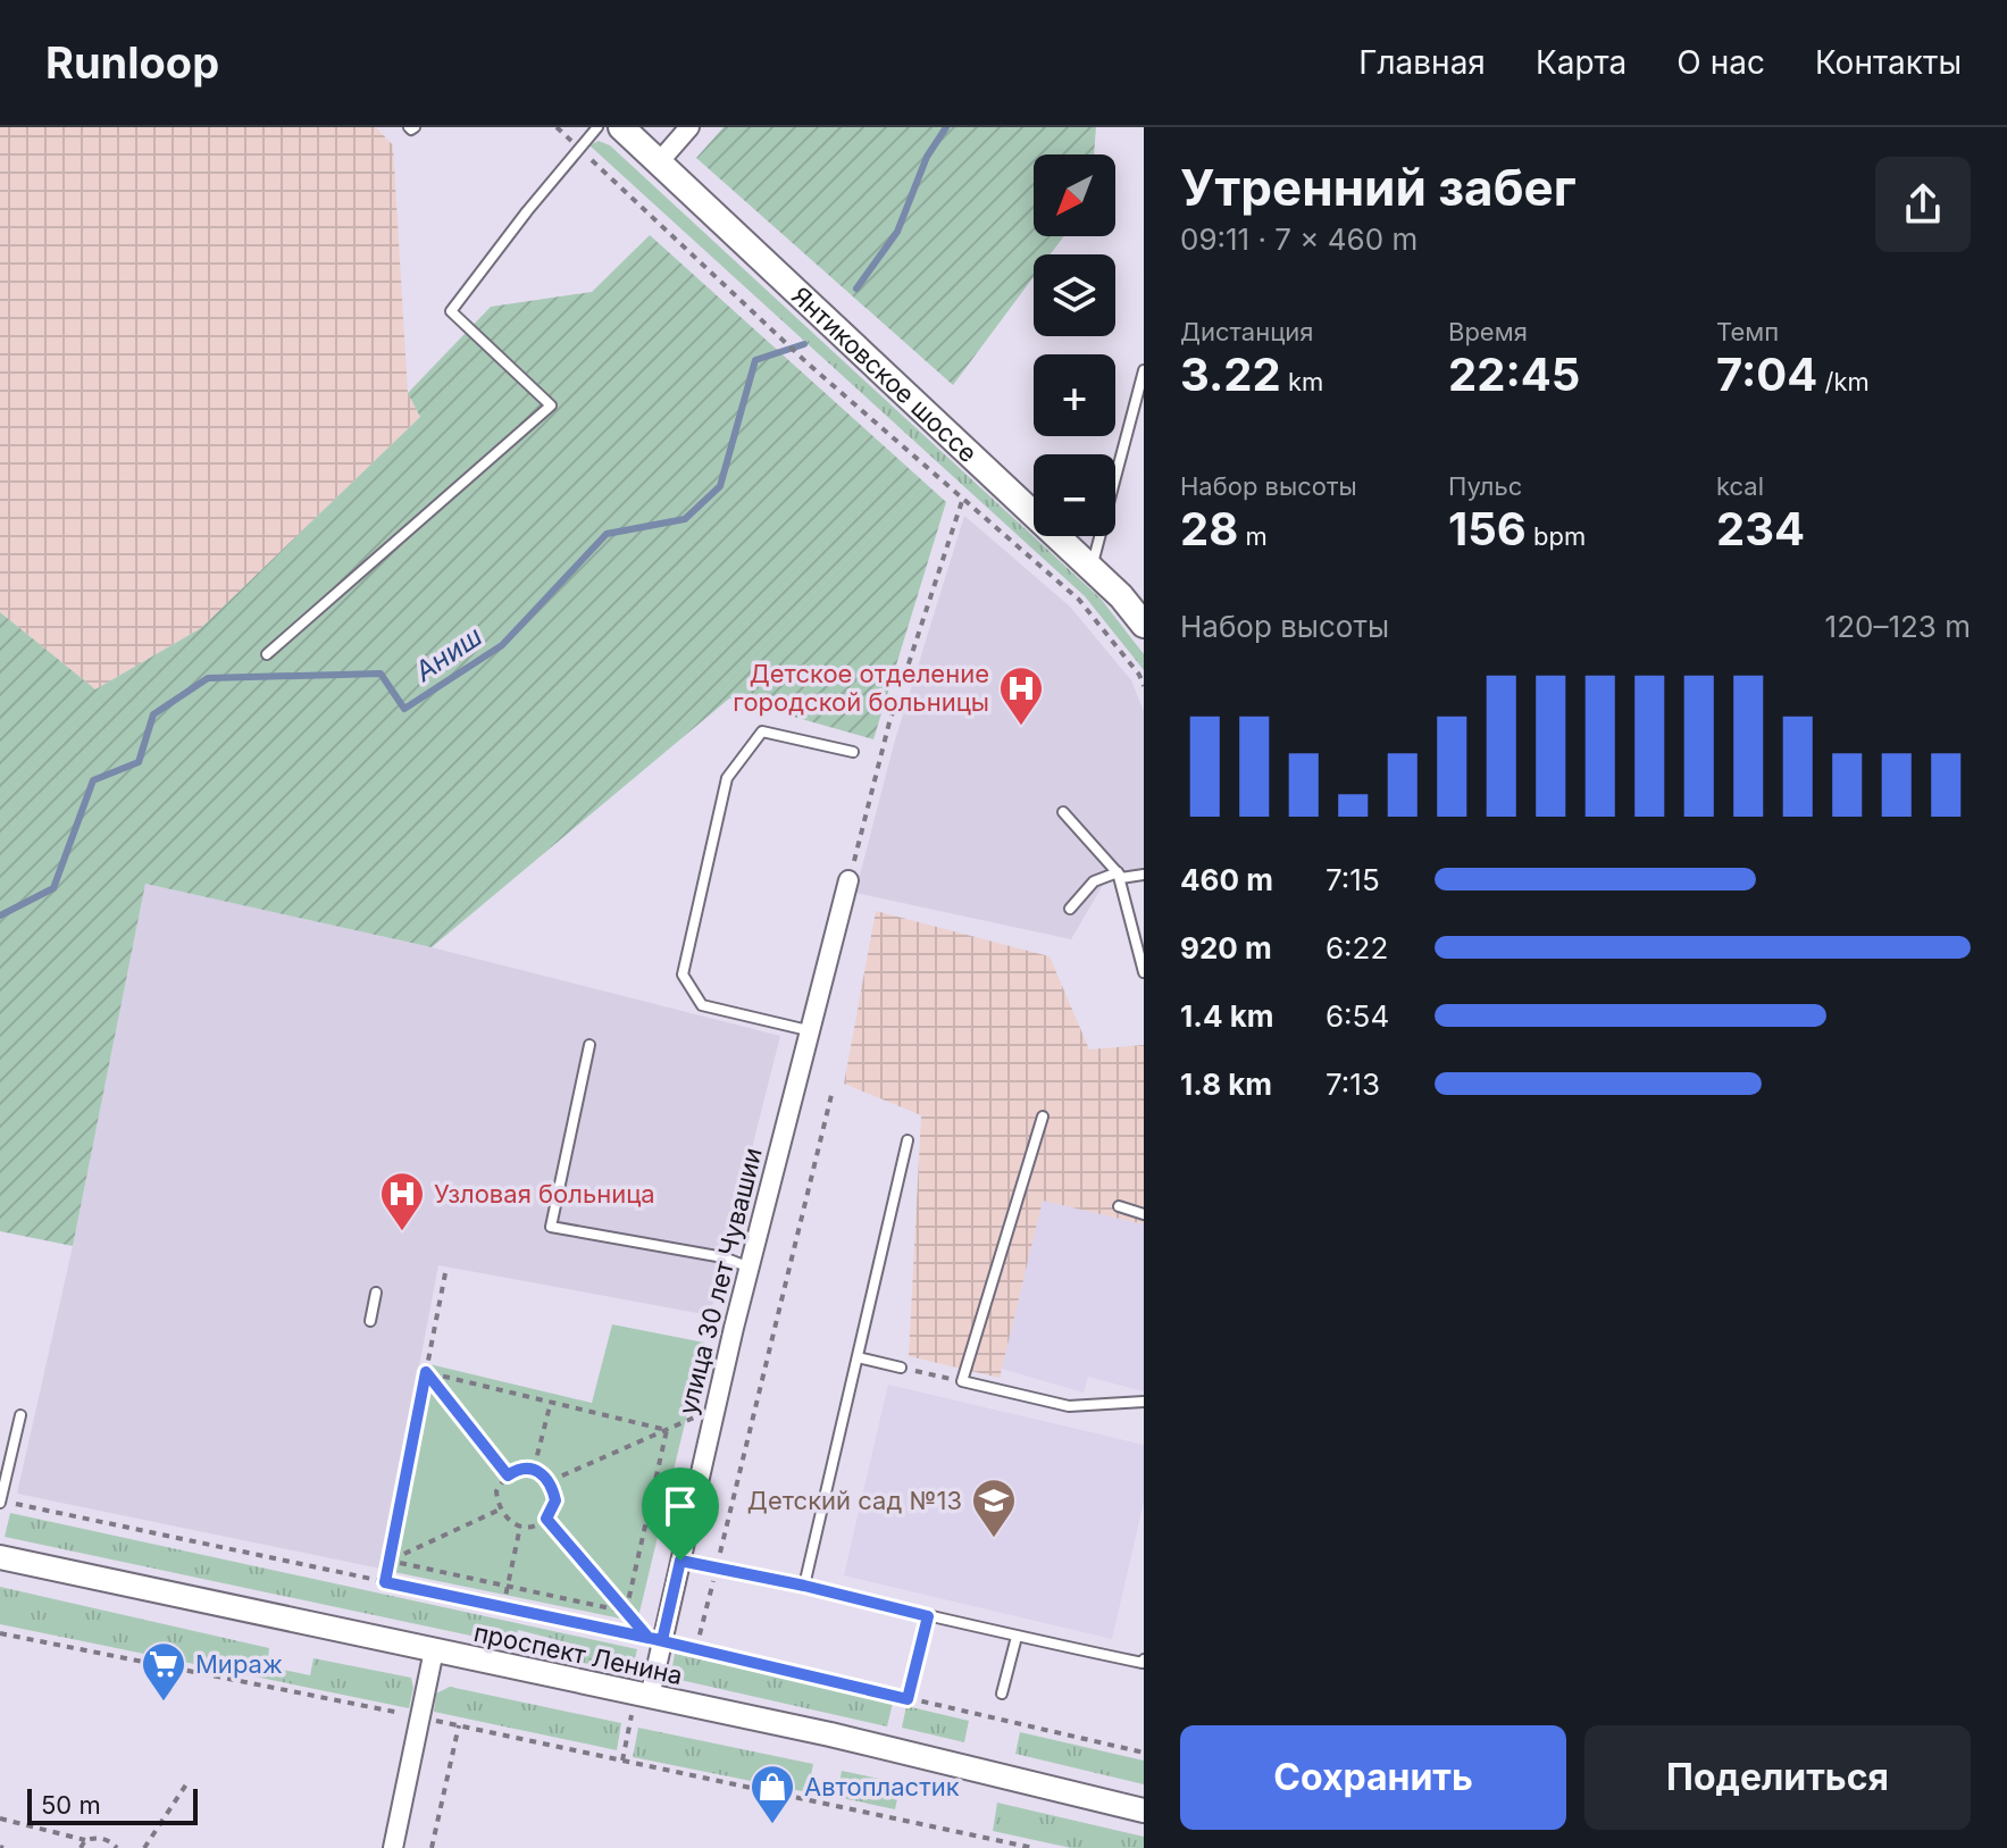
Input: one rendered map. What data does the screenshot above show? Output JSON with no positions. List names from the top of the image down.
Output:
{
  "streets": {
    "main road": ["Янтиковское шоссе"],
    "street": ["улица 30 лет Чувашии", "проспект Ленина"]
  },
  "crossings": [
    ["улица 30 лет Чувашии", "проспект Ленина"]
  ],
  "water": ["Аниш"],
  "places": {
    "hospital": ["Детское отделение городской больницы", "Узловая больница"],
    "school or university": ["Детский сад №13"],
    "supermarket": ["Мираж"],
    "shop": ["Автопластик"]
  },
  "scale_bar": "50 m",
  "north": "bottom left",
  "page": {
    "header": "Runloop",
    "nav": [
      "Главная",
      "Карта",
      "О нас",
      "Контакты"
    ],
    "heading": ["Утренний забег", "09:11 · 7 × 460 m"],
    "map_buttons": ["+", "−"],
    "stats": [
      ["Дистанция", "3.22 km"],
      ["Время", "22:45"],
      ["Темп", "7:04 /km"],
      ["Набор высоты", "28 m"],
      ["Пульс", "156 bpm"],
      ["kcal", "234"]
    ],
    "chart": ["Набор высоты", "120–123 m"],
    "list": [
      {
        "name": "460 m",
        "note": "7:15"
      },
      {
        "name": "920 m",
        "note": "6:22"
      },
      {
        "name": "1.4 km",
        "note": "6:54"
      },
      {
        "name": "1.8 km",
        "note": "7:13"
      }
    ],
    "buttons": ["Сохранить", "Поделиться"],
    "scale": "50 m"
  }
}
